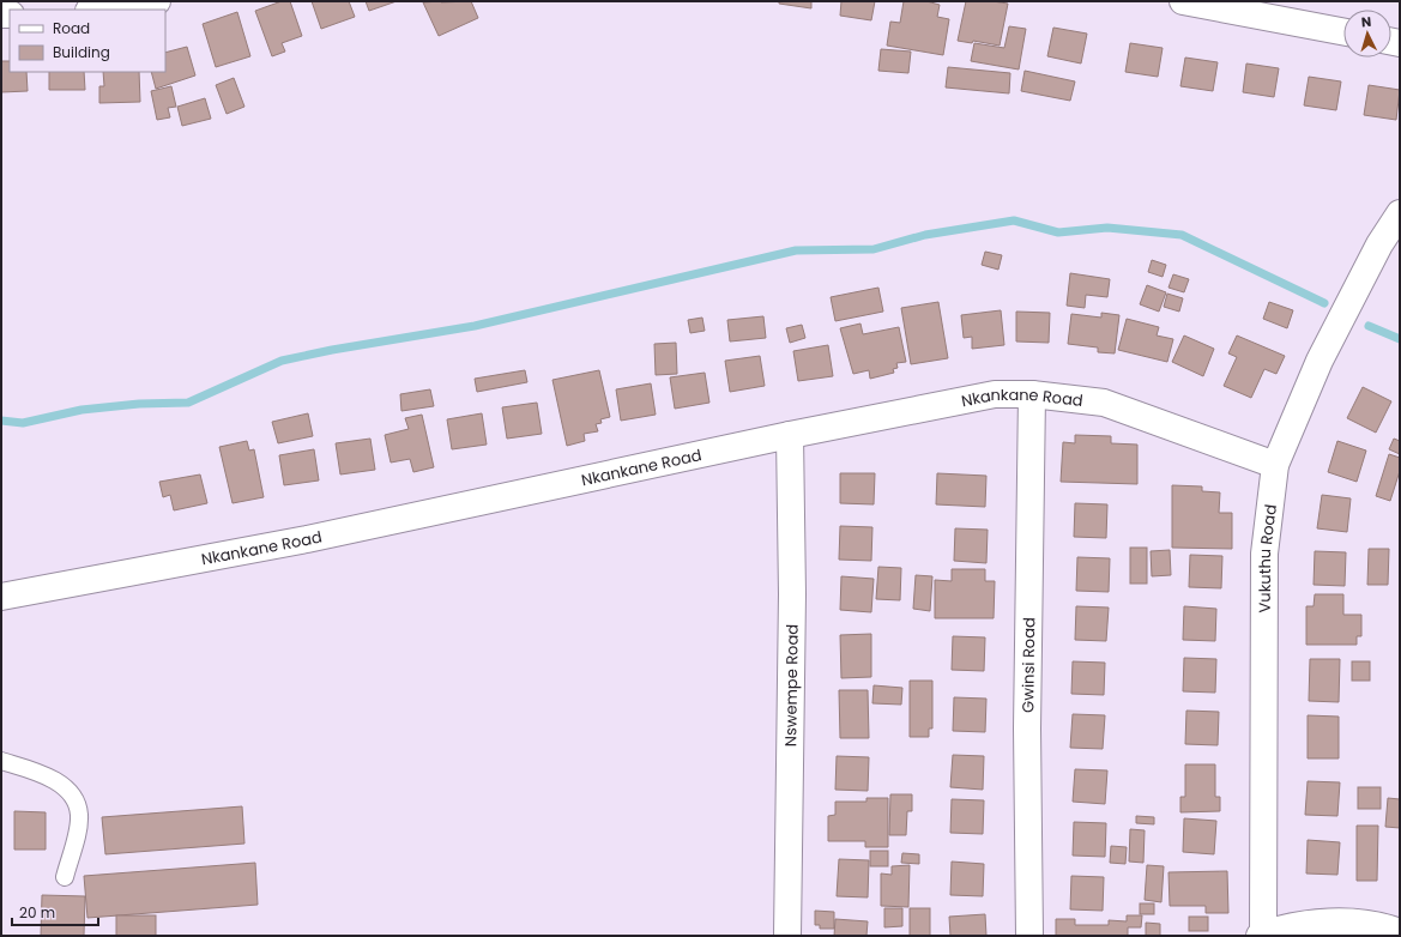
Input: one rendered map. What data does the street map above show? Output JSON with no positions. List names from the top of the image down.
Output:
{
  "streets": {
    "street": [
      "Nkankane Road",
      "Vukuthu Road",
      "Gwinsi Road",
      "Nswempe Road"
    ]
  },
  "crossings": [
    ["Nkankane Road", "Vukuthu Road"],
    ["Nkankane Road", "Gwinsi Road"],
    ["Nkankane Road", "Nswempe Road"]
  ],
  "legend": ["Road", "Building"],
  "scale_bar": "20 m",
  "north": "top"
}
